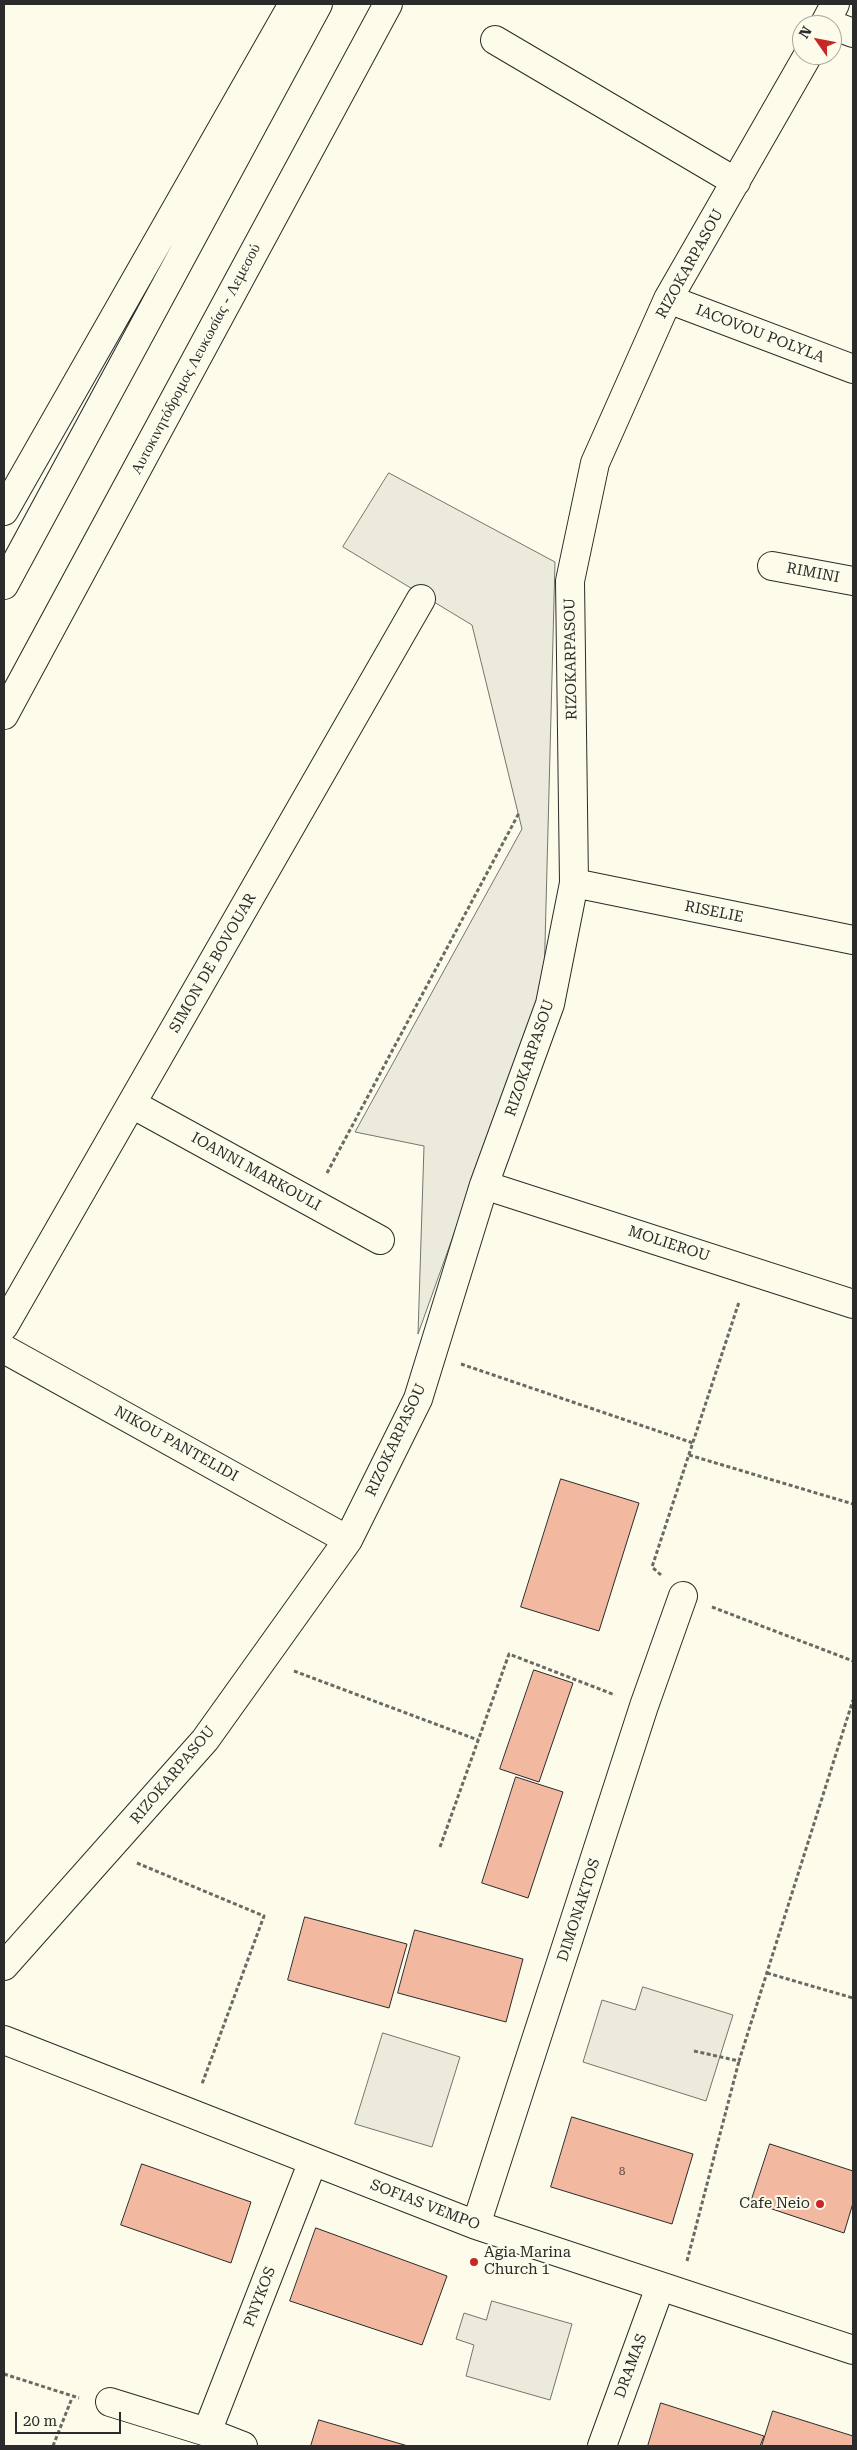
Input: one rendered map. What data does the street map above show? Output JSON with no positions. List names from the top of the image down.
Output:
{
  "streets": {
    "main road": [
      "RIZOKARPASOU",
      "IACOVOU POLYLA",
      "Αυτοκινητόδρομος Λευκωσίας - Λεμεσού",
      "RIMINI",
      "RISELIE",
      "SIMON DE BOVOUAR",
      "IOANNI MARKOULI",
      "MOLIEROU",
      "NIKOU PANTELIDI",
      "DIMONAKTOS",
      "SOFIAS VEMPO",
      "PNYKOS",
      "DRAMAS"
    ]
  },
  "crossings": [
    ["RIZOKARPASOU", "IACOVOU POLYLA"],
    ["RIZOKARPASOU", "RISELIE"],
    ["RIZOKARPASOU", "MOLIEROU"],
    ["RIZOKARPASOU", "NIKOU PANTELIDI"],
    ["SIMON DE BOVOUAR", "IOANNI MARKOULI"],
    ["DIMONAKTOS", "SOFIAS VEMPO"],
    ["SOFIAS VEMPO", "PNYKOS"],
    ["SOFIAS VEMPO", "DRAMAS"]
  ],
  "places": ["Cafe Neio", "Agia Marina Church 1"],
  "house_numbers": ["8"],
  "scale_bar": "20 m",
  "north": "top left"
}
